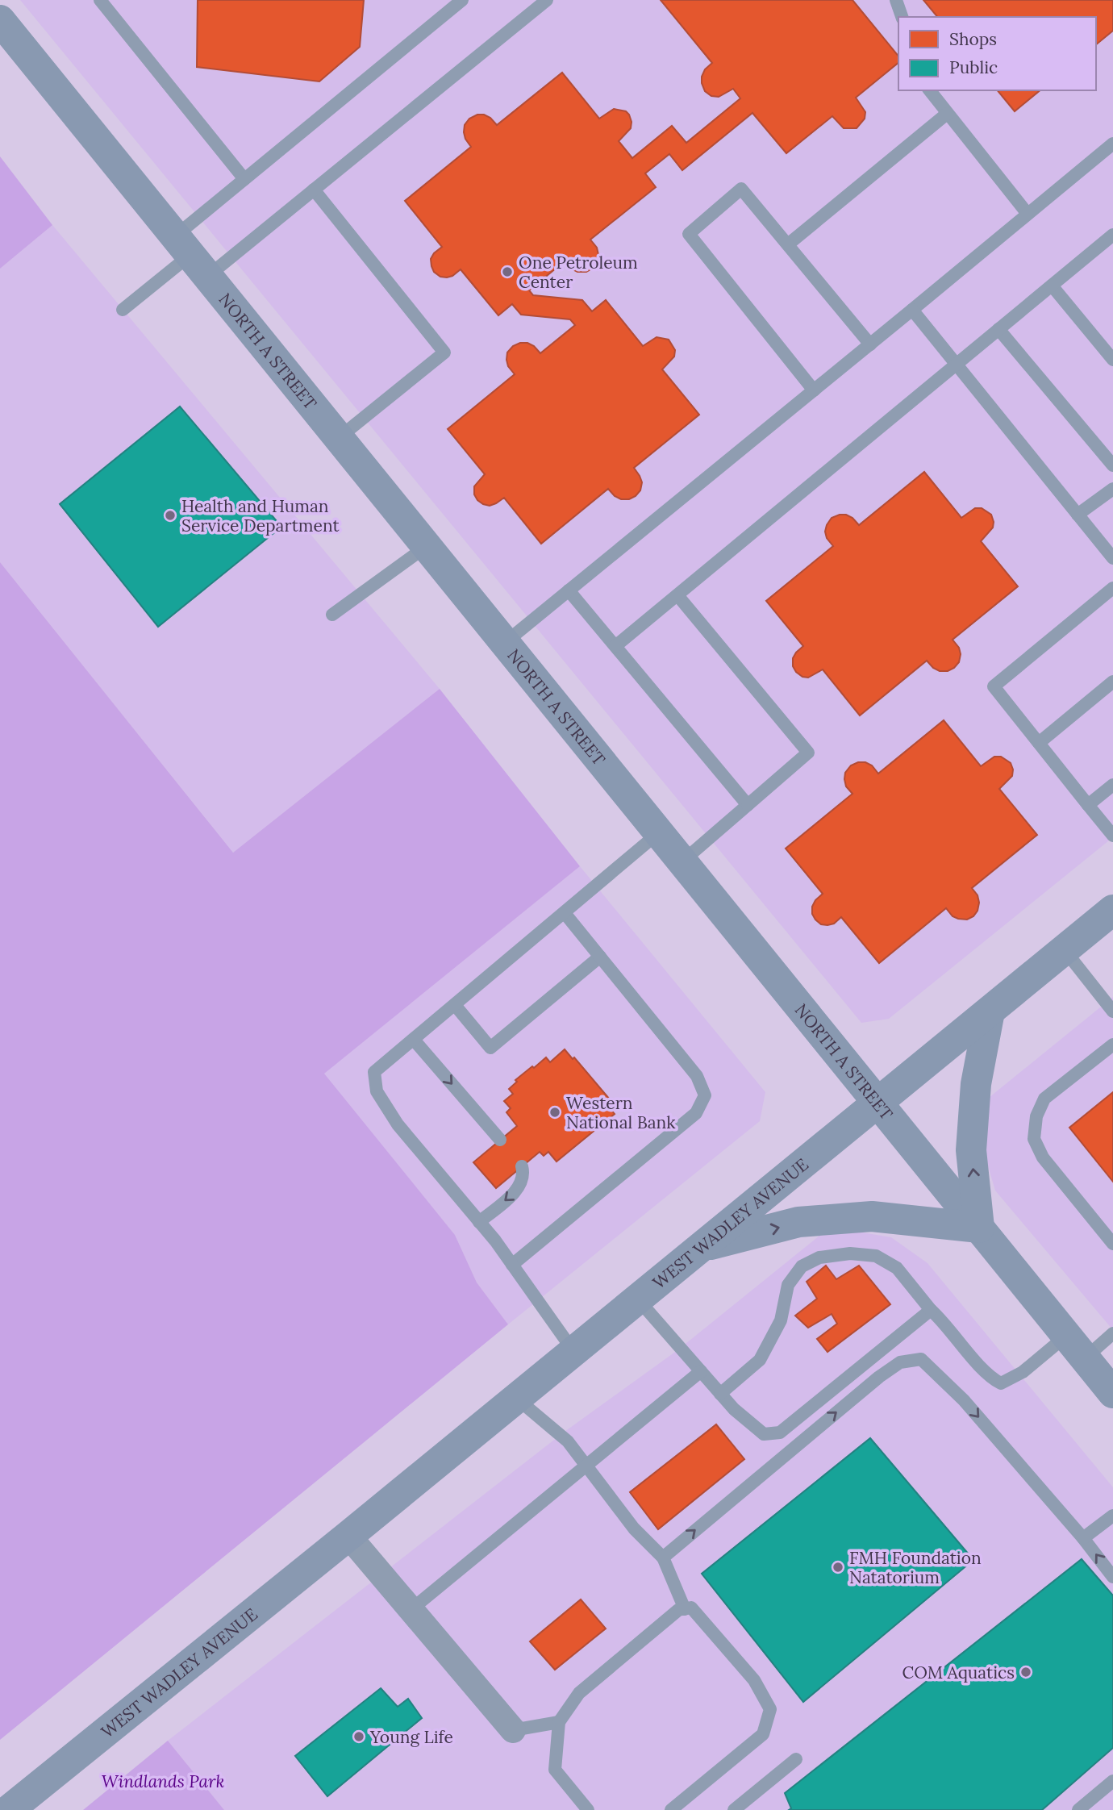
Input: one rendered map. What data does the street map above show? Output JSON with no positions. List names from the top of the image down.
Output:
{
  "streets": {
    "main road": ["NORTH A STREET", "WEST WADLEY AVENUE"]
  },
  "crossings": [
    ["NORTH A STREET", "WEST WADLEY AVENUE"]
  ],
  "parks": ["Windlands Park"],
  "places": [
    "One Petroleum Center",
    "Health and Human Service Department",
    "Western National Bank",
    "FMH Foundation Natatorium",
    "COM Aquatics",
    "Young Life"
  ],
  "legend": ["Shops", "Public"]
}
